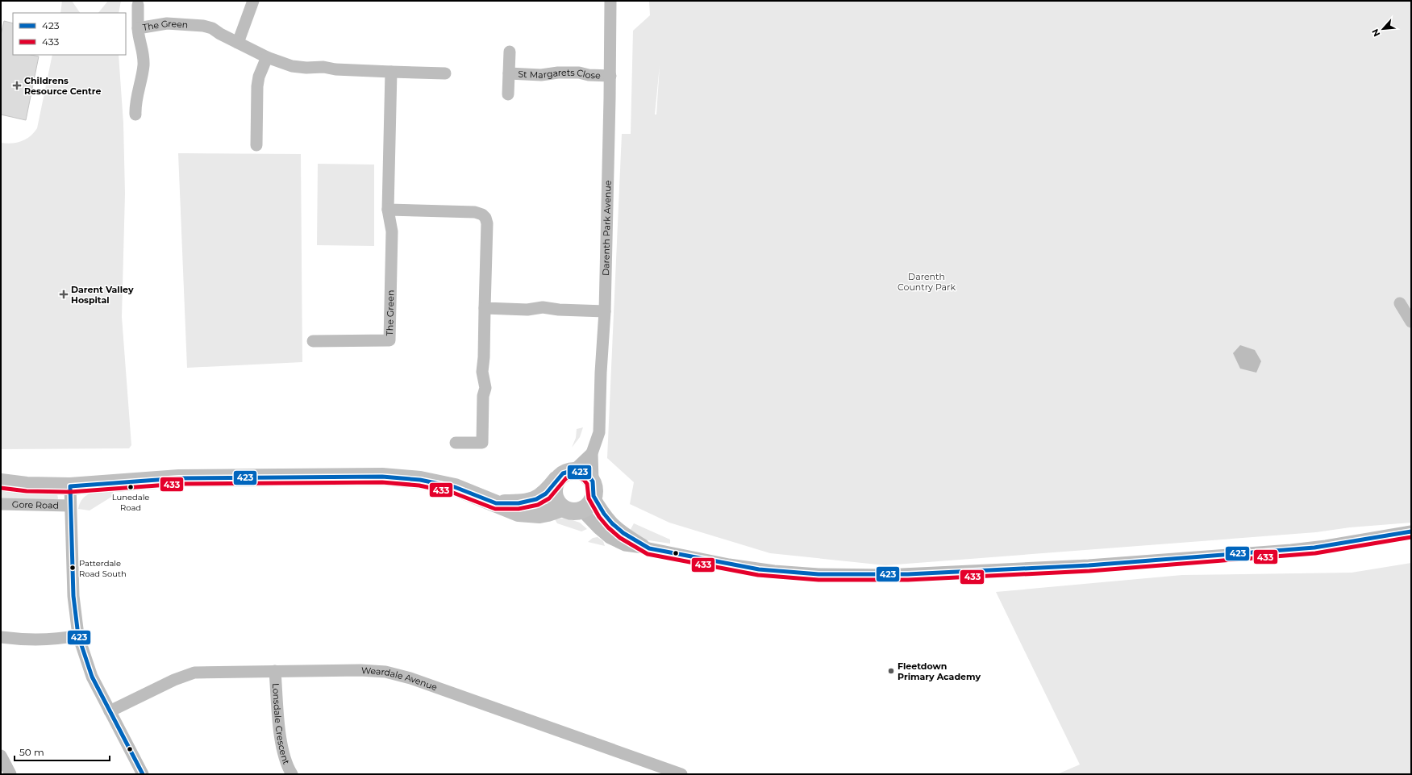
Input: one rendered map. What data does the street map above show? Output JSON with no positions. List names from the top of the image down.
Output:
{
  "streets": {
    "street": [
      "The Green",
      "St Margarets Close",
      "Darenth Park Avenue",
      "Gore Road",
      "Weardale Avenue",
      "Lonsdale Crescent"
    ]
  },
  "crossings": [
    ["St Margarets Close", "Darenth Park Avenue"],
    ["Weardale Avenue", "Lonsdale Crescent"]
  ],
  "parks": ["Darenth Country Park"],
  "places": {
    "health": ["Childrens Resource Centre", "Darent Valley Hospital"],
    "other": ["Lunedale Road", "Patterdale Road South", "Fleetdown Primary Academy"]
  },
  "lines": ["transit line 423", "transit line 433"],
  "legend": ["423", "433"],
  "scale_bar": "50 m",
  "north": "bottom left"
}
